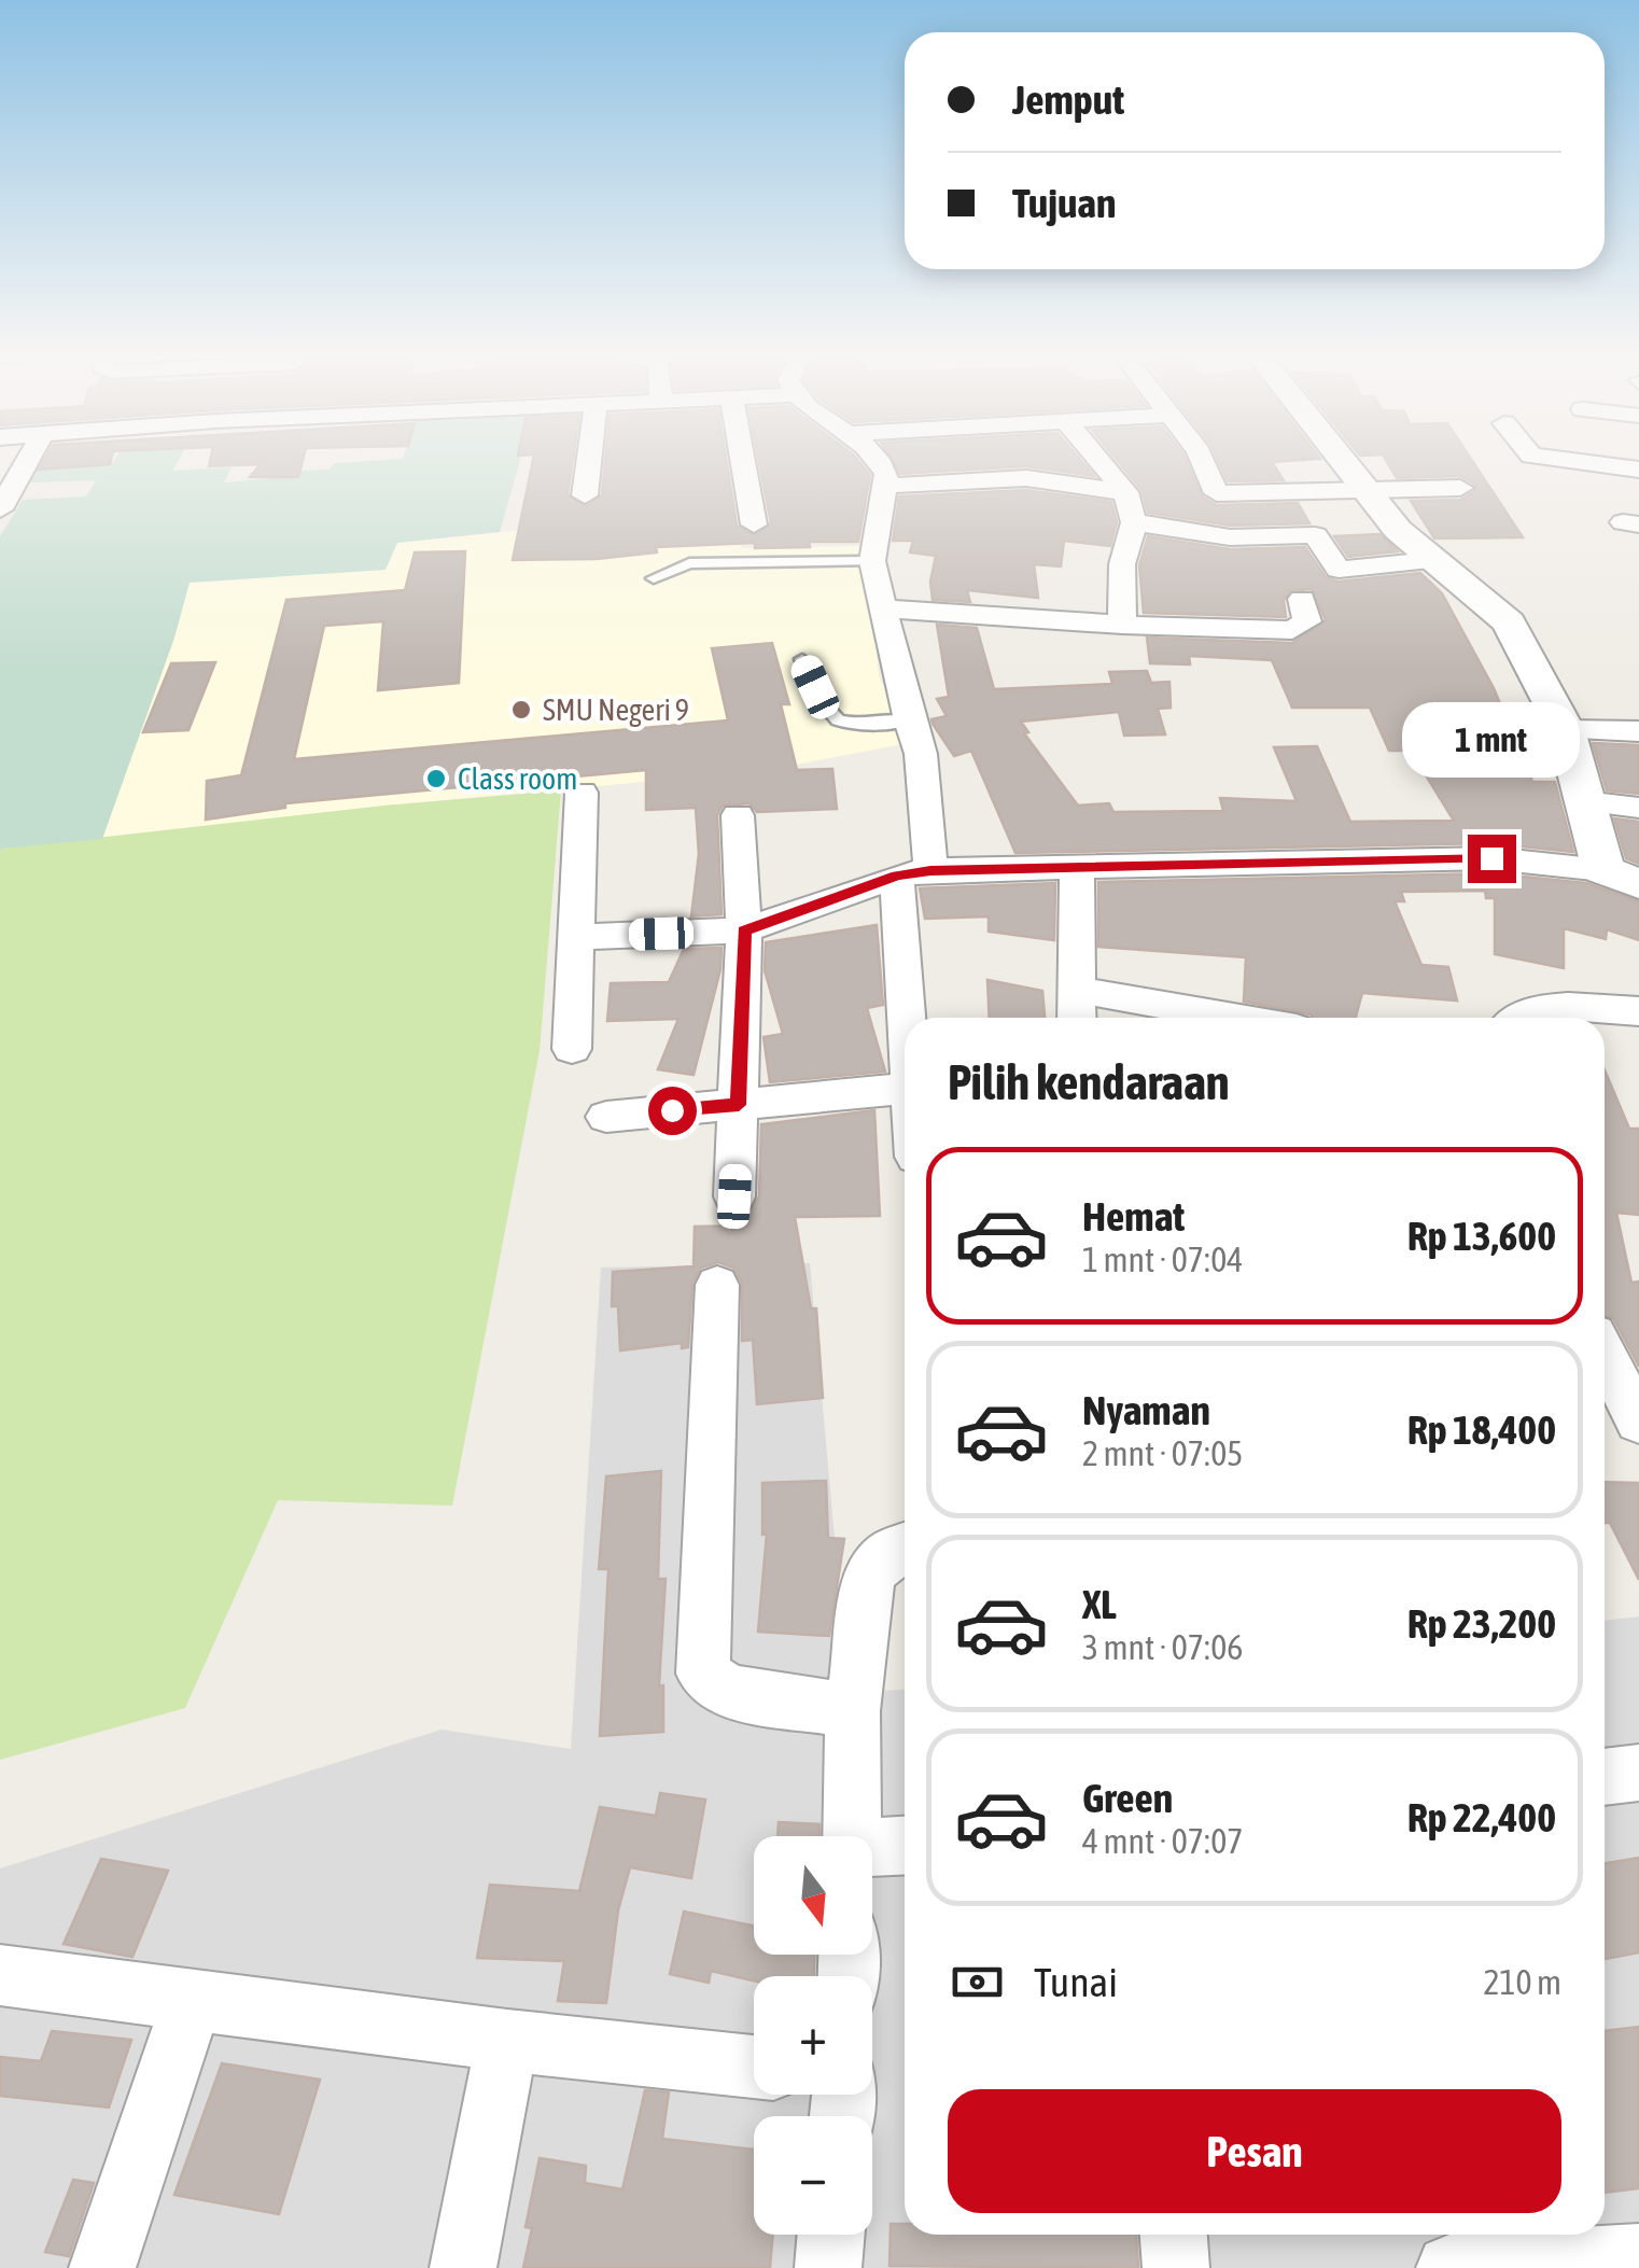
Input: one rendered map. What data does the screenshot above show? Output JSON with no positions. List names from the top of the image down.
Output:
{
  "places": ["SMU Negeri 9", "Class room"],
  "north": "bottom",
  "page": {
    "banner": ["Jemput", "Tujuan"],
    "bubble": "1 mnt",
    "heading": "Pilih kendaraan",
    "list": [
      {
        "name": "Hemat",
        "note": "1 mnt · 07:04",
        "value": "Rp 13,600"
      },
      {
        "name": "Nyaman",
        "note": "2 mnt · 07:05",
        "value": "Rp 18,400"
      },
      {
        "name": "XL",
        "note": "3 mnt · 07:06",
        "value": "Rp 23,200"
      },
      {
        "name": "Green",
        "note": "4 mnt · 07:07",
        "value": "Rp 22,400"
      }
    ],
    "map_buttons": ["+", "−"],
    "pay": ["Tunai", "210 m"],
    "buttons": "Pesan"
  }
}
